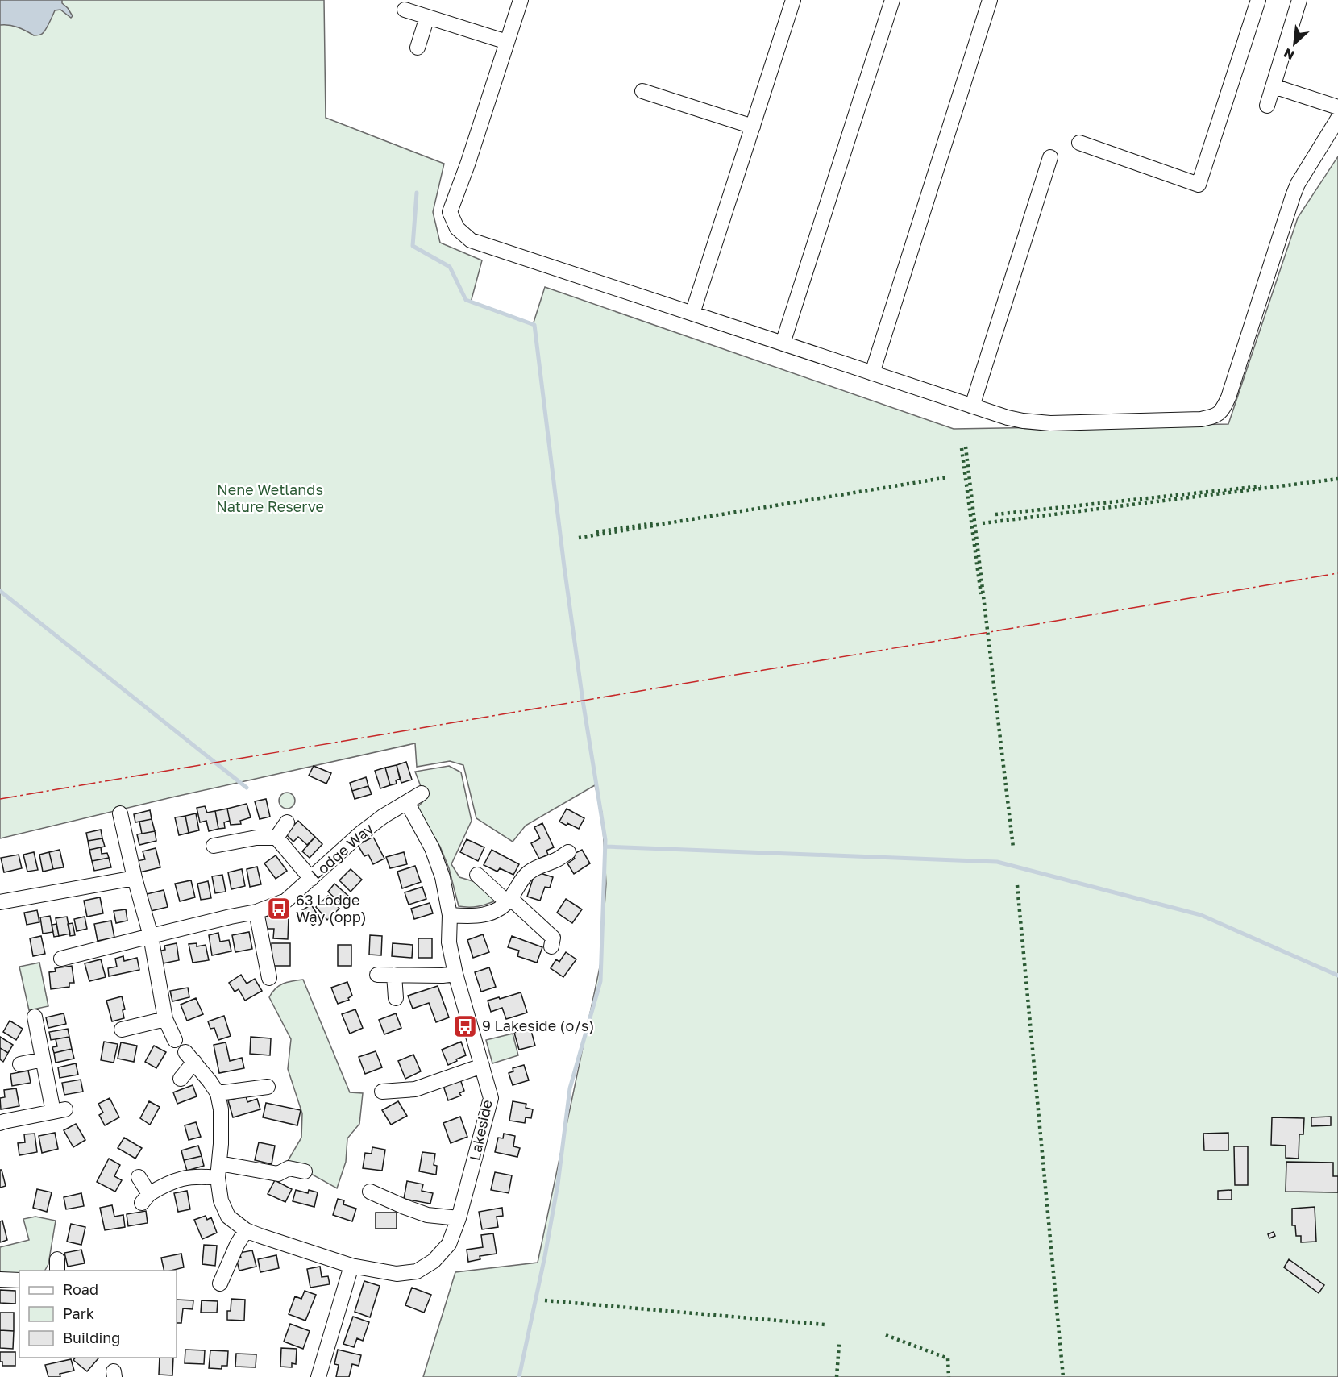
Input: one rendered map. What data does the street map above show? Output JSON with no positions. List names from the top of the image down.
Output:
{
  "streets": {
    "street": ["Lodge Way", "Lakeside"]
  },
  "crossings": [
    ["Lodge Way", "Lakeside"]
  ],
  "parks": ["Nene Wetlands Nature Reserve"],
  "places": {
    "bus stop": ["63 Lodge Way (opp)", "9 Lakeside (o/s)"]
  },
  "legend": ["Road", "Park", "Building"],
  "north": "bottom left"
}
